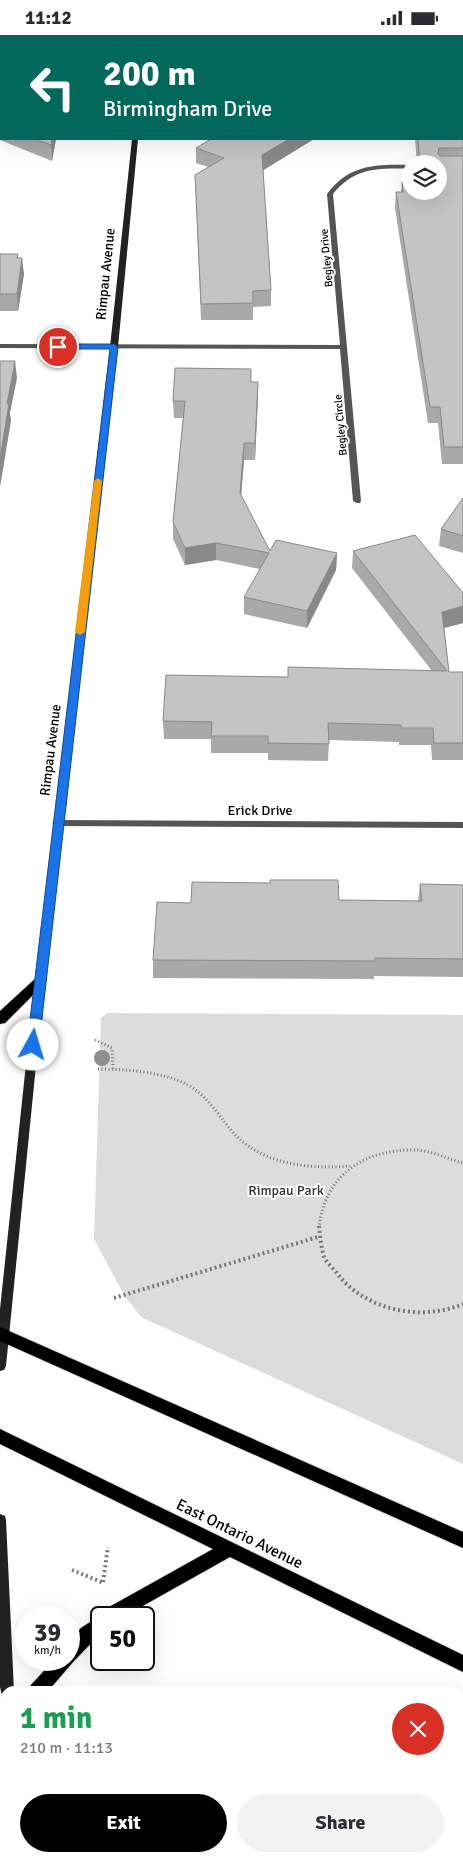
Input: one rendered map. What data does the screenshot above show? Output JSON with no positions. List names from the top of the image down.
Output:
{
  "streets": {
    "main road": ["Rimpau Avenue", "East Ontario Avenue"],
    "street": ["Begley Drive", "Begley Circle", "Erick Drive"]
  },
  "crossings": [
    ["Begley Drive", "Begley Circle"],
    ["Rimpau Avenue", "Erick Drive"]
  ],
  "parks": ["Rimpau Park"],
  "page": {
    "status": "11:12",
    "turn": ["200 m", "Birmingham Drive"],
    "speed": "39 km/h",
    "limit": "50",
    "heading": ["1 min", "210 m · 11:13"],
    "buttons": ["Exit", "Share"]
  }
}
